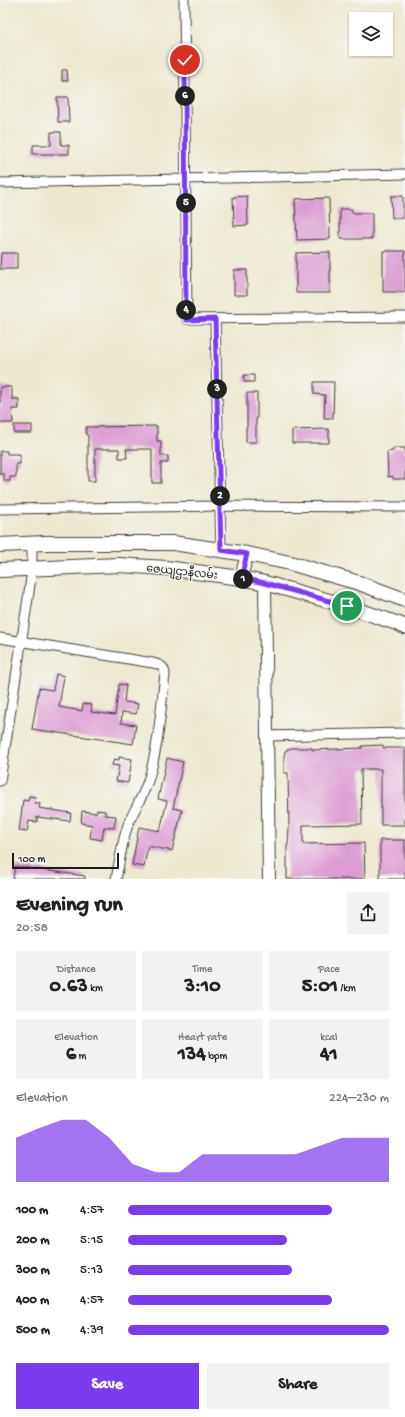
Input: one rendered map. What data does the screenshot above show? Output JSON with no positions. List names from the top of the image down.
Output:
{
  "streets": {
    "main road": ["ဇေယျဌာနီလမ်း"]
  },
  "scale_bar": "100 m",
  "page": {
    "pins": [
      "6",
      "5",
      "4",
      "3",
      "2",
      "1"
    ],
    "scale": "100 m",
    "heading": ["Evening run", "20:58"],
    "stats": [
      ["Distance", "0.63 km"],
      ["Time", "3:10"],
      ["Pace", "5:01 /km"],
      ["Elevation", "6 m"],
      ["Heart rate", "134 bpm"],
      ["kcal", "41"]
    ],
    "chart": ["Elevation", "224–230 m"],
    "list": [
      {
        "name": "100 m",
        "note": "4:57"
      },
      {
        "name": "200 m",
        "note": "5:15"
      },
      {
        "name": "300 m",
        "note": "5:13"
      },
      {
        "name": "400 m",
        "note": "4:57"
      },
      {
        "name": "500 m",
        "note": "4:39"
      }
    ],
    "buttons": ["Save", "Share"]
  }
}
